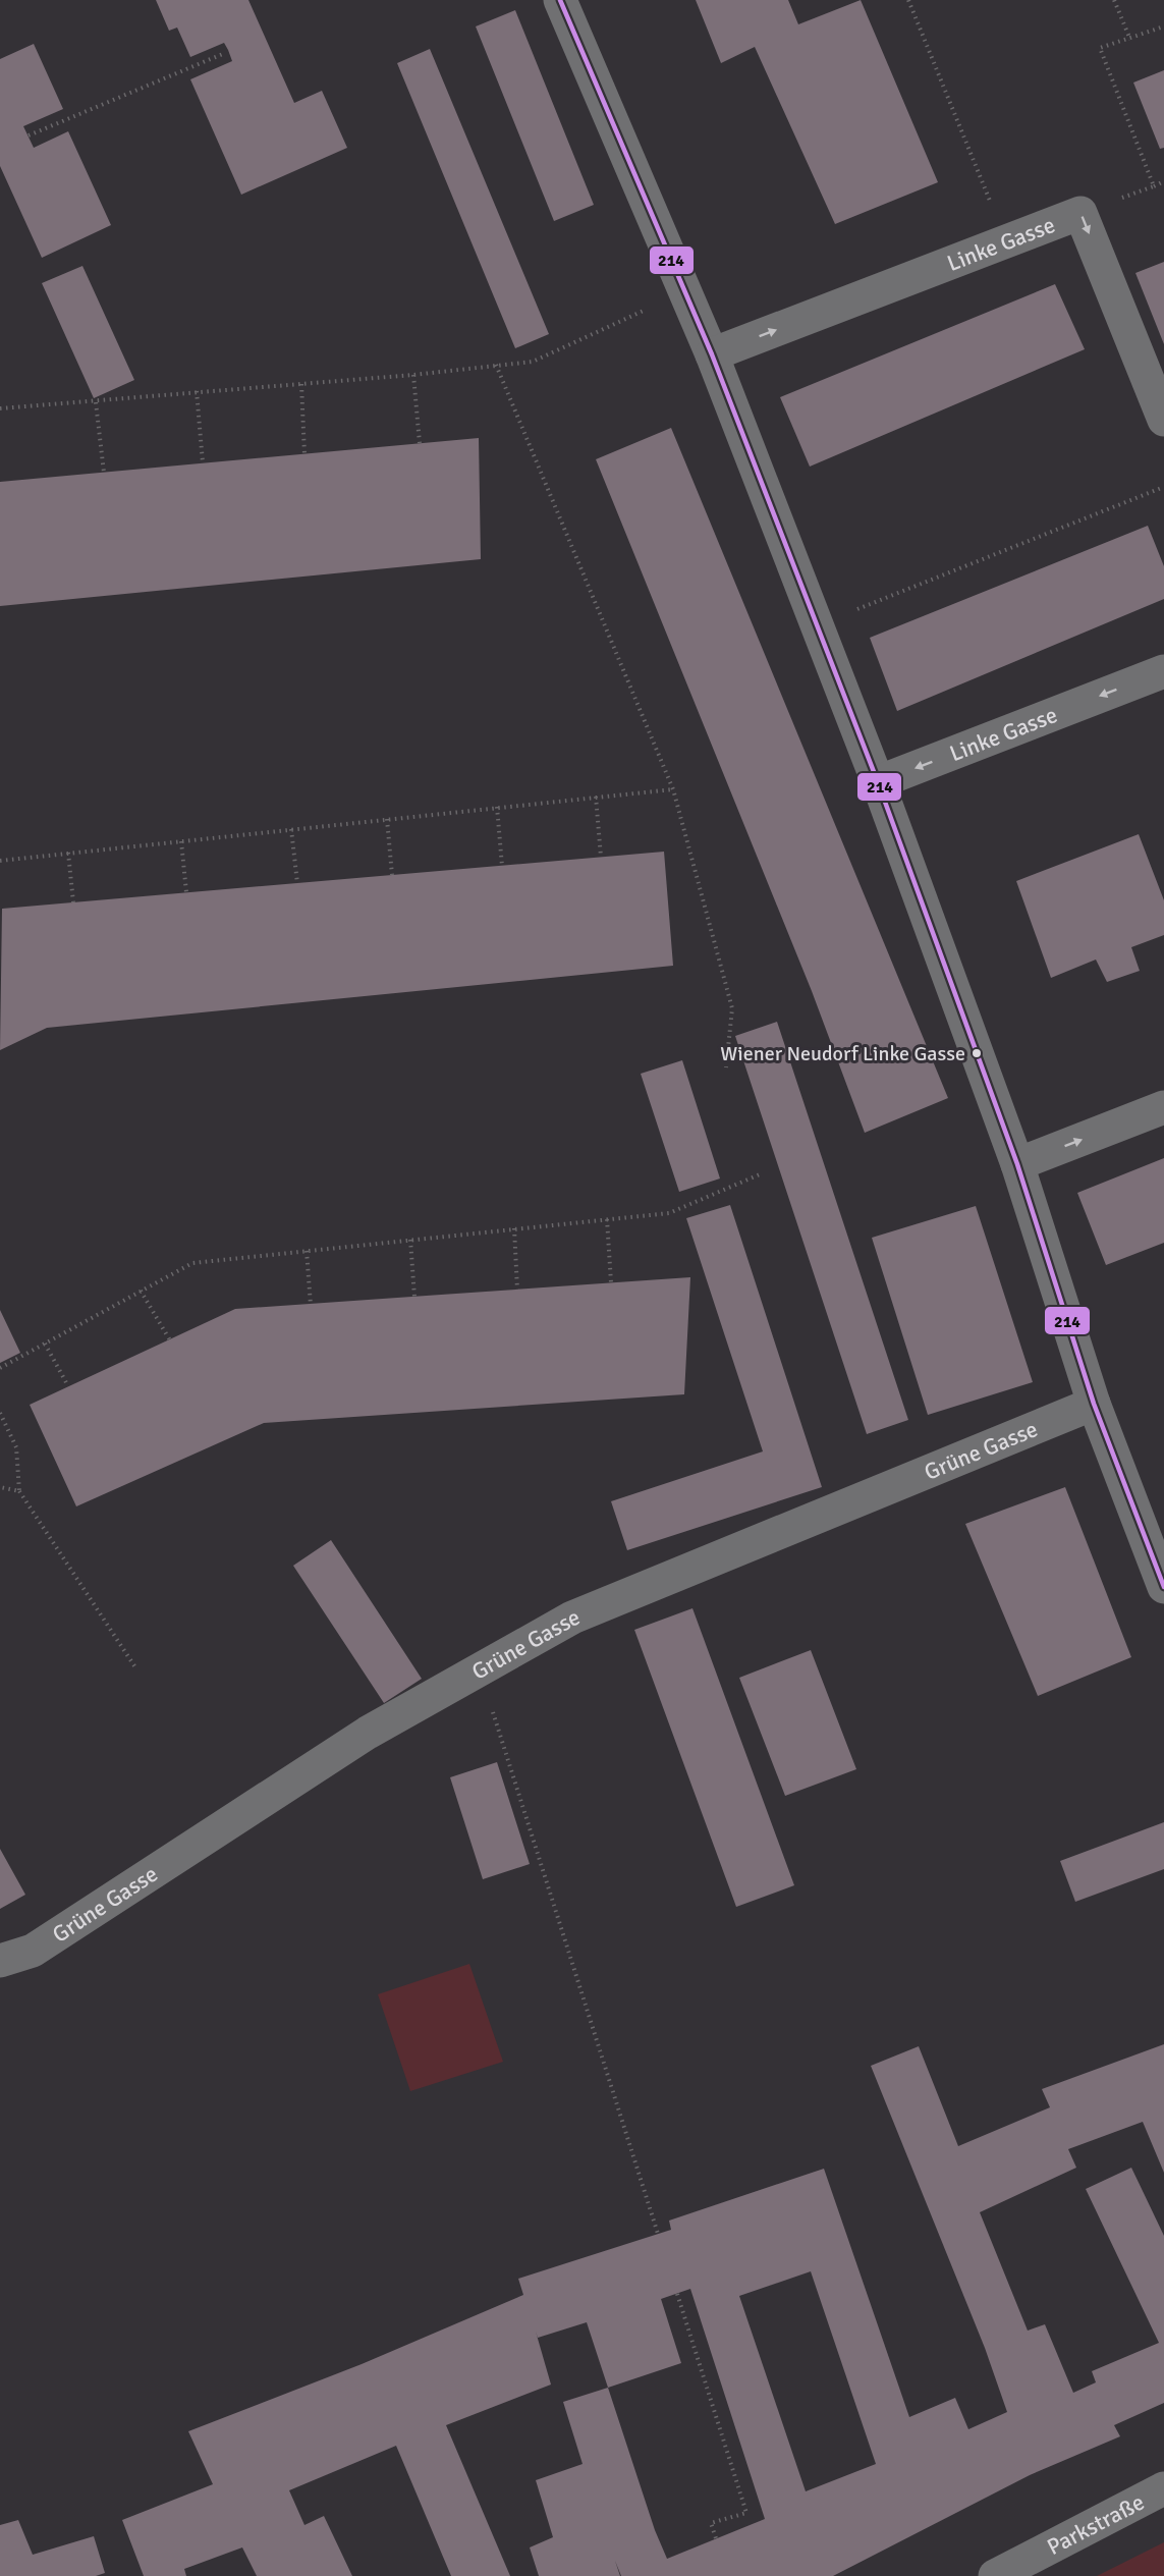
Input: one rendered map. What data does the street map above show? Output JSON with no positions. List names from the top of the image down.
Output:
{
  "streets": {
    "street": ["Linke Gasse", "Grüne Gasse", "Parkstraße"]
  },
  "places": ["Wiener Neudorf Linke Gasse"],
  "lines": ["transit line 214"]
}
